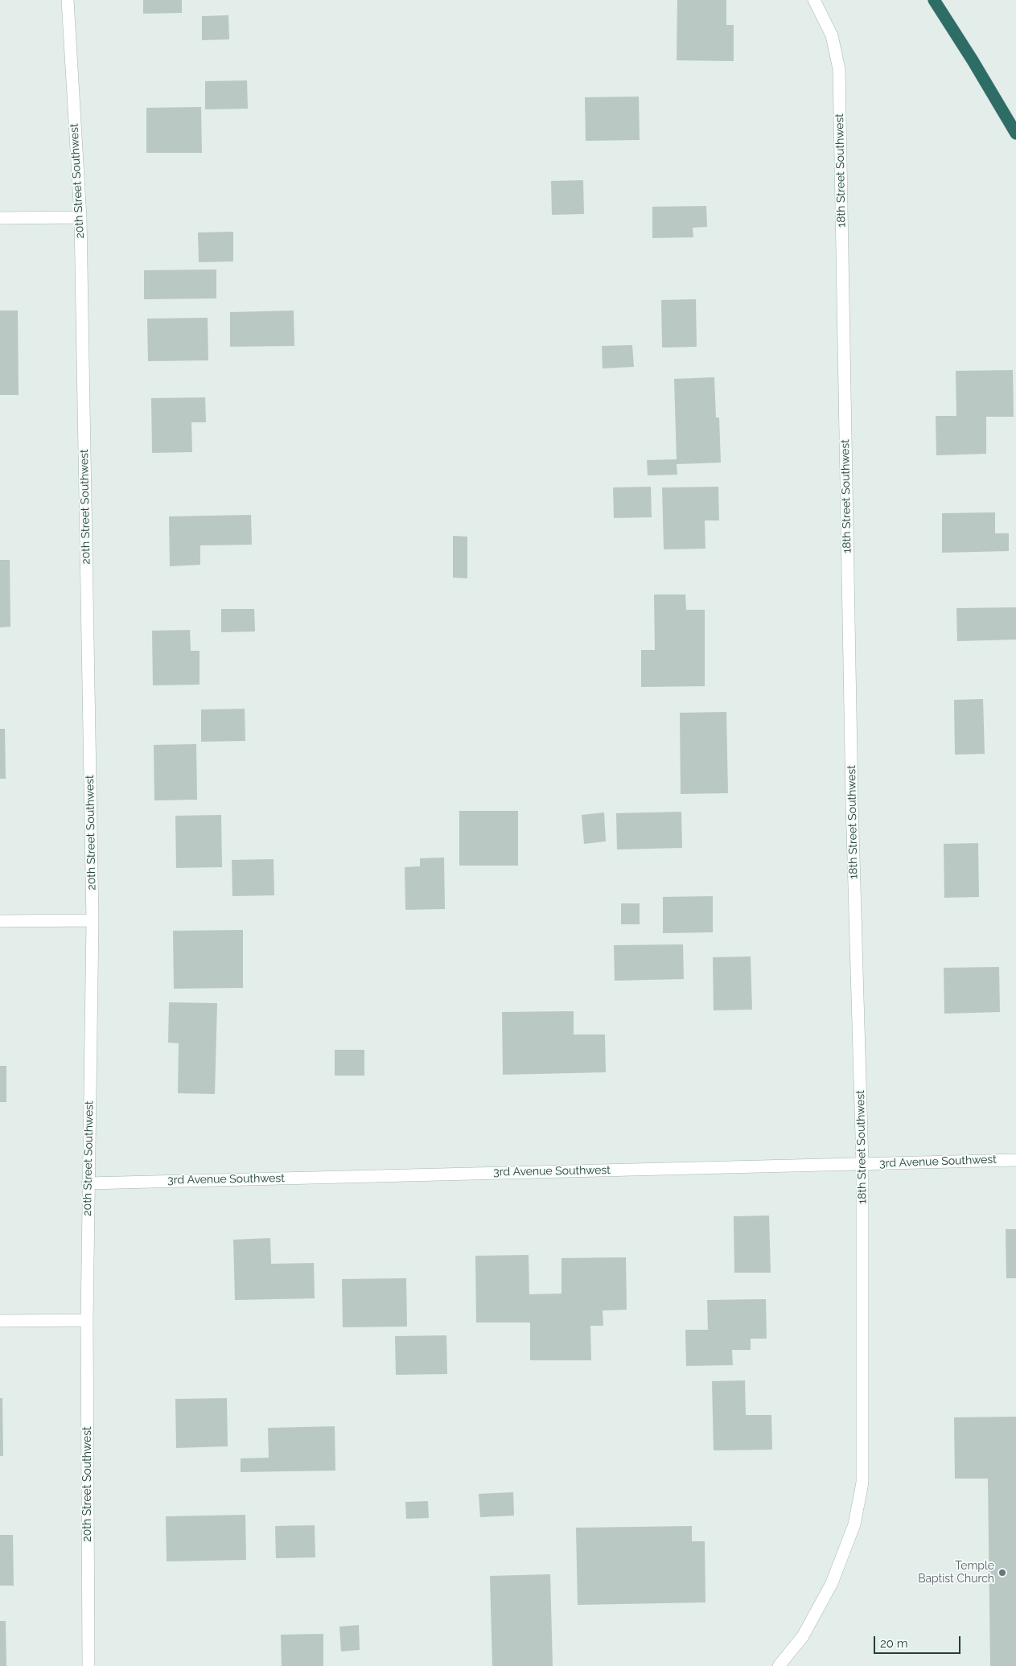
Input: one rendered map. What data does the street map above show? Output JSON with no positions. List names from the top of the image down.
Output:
{
  "streets": {
    "street": ["18th Street Southwest", "20th Street Southwest", "3rd Avenue Southwest"]
  },
  "crossings": [
    ["18th Street Southwest", "3rd Avenue Southwest"],
    ["20th Street Southwest", "3rd Avenue Southwest"]
  ],
  "places": ["Temple Baptist Church"],
  "scale_bar": "20 m"
}
